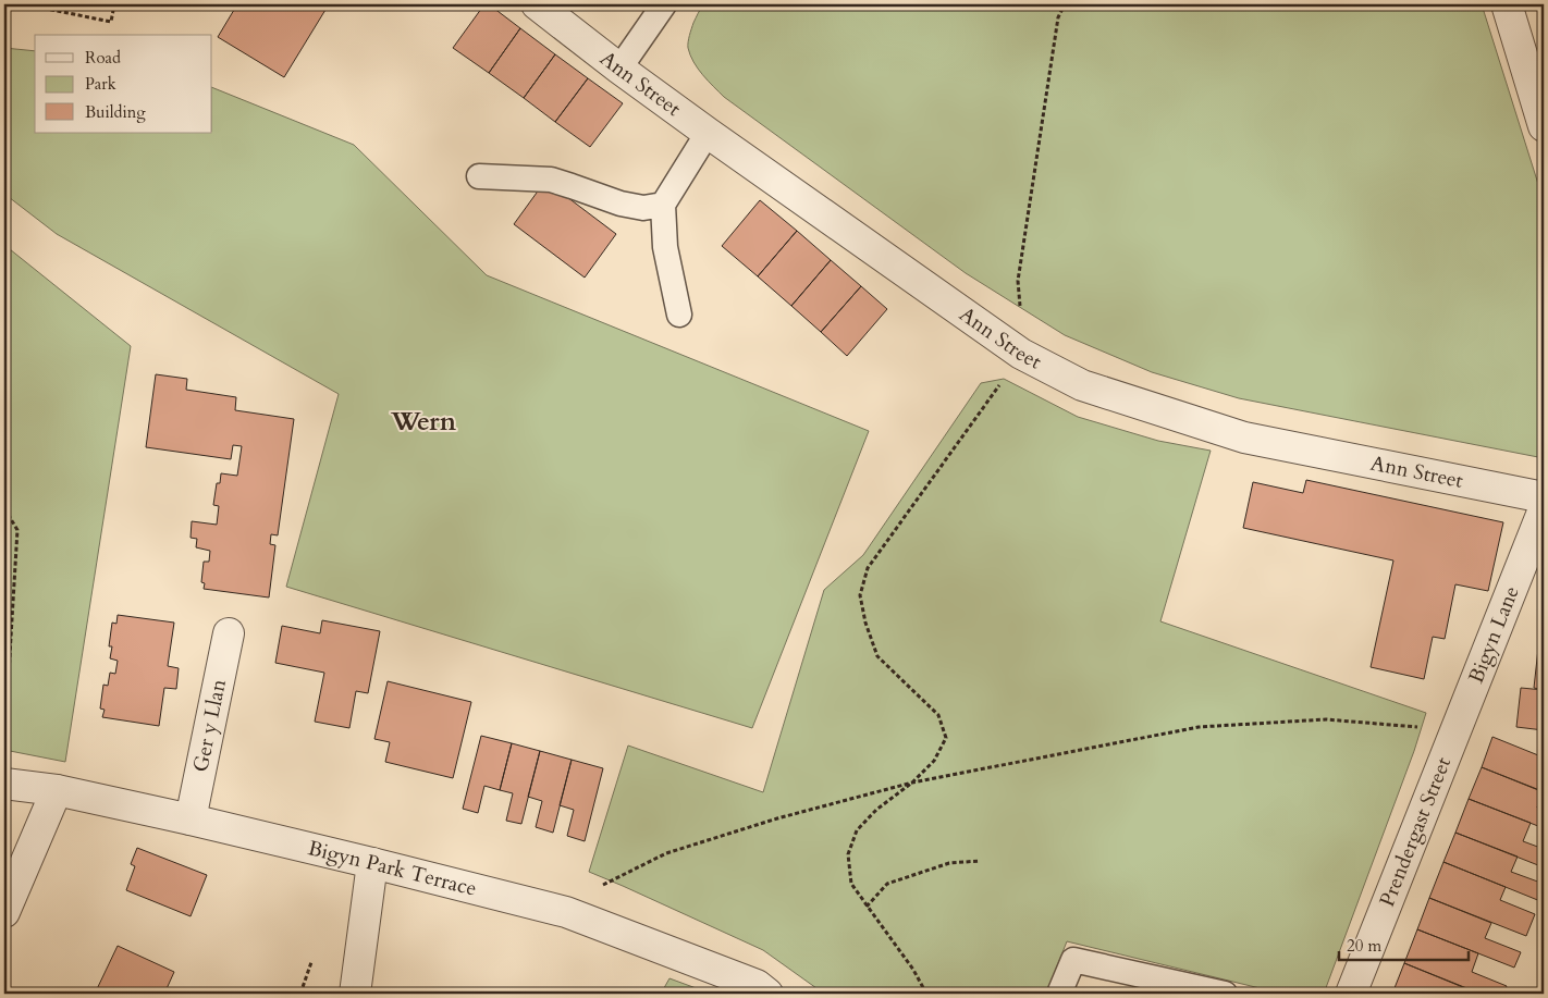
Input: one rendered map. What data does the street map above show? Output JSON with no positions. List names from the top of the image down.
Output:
{
  "streets": {
    "street": [
      "Ann Street",
      "Bigyn Lane",
      "Ger y Llan",
      "Prendergast Street",
      "Bigyn Park Terrace"
    ]
  },
  "crossings": [
    ["Bigyn Lane", "Prendergast Street"],
    ["Ger y Llan", "Bigyn Park Terrace"]
  ],
  "districts": ["Wern"],
  "legend": ["Road", "Park", "Building"],
  "scale_bar": "20 m"
}
